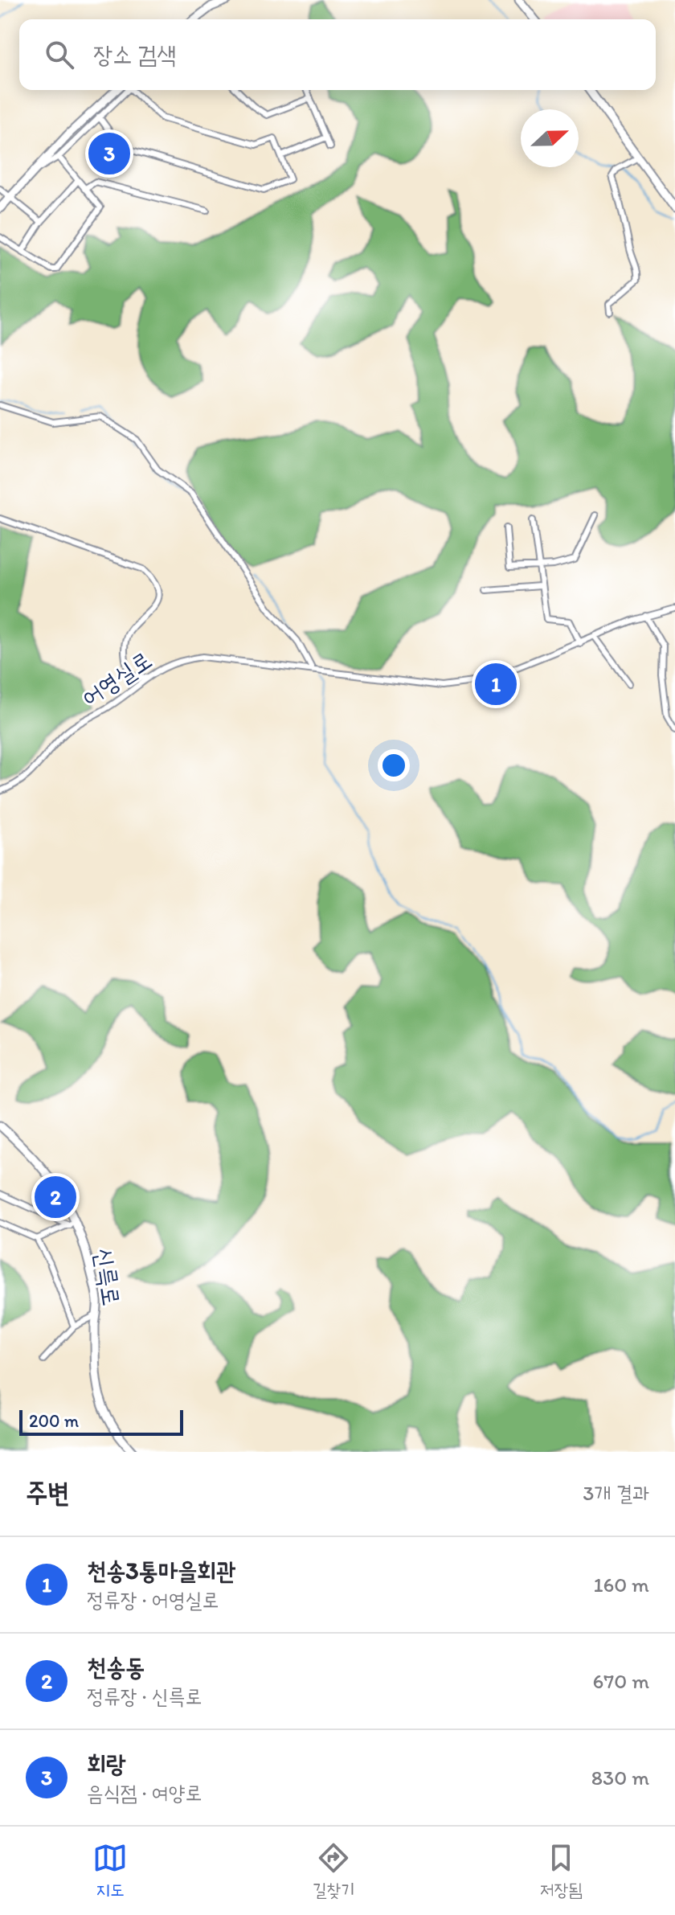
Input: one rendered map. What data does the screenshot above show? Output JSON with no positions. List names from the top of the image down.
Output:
{
  "streets": {
    "street": ["어영실로", "신륵로"]
  },
  "scale_bar": "200 m",
  "north": "right",
  "page": {
    "search": "장소 검색",
    "pins": ["3", "1", "2"],
    "scale": "200 m",
    "heading": ["주변", "3개 결과"],
    "list": [
      {
        "mark": "1",
        "name": "천송3통마을회관",
        "note": "정류장 · 어영실로",
        "value": "160 m"
      },
      {
        "mark": "2",
        "name": "천송동",
        "note": "정류장 · 신륵로",
        "value": "670 m"
      },
      {
        "mark": "3",
        "name": "회랑",
        "note": "음식점 · 여양로",
        "value": "830 m"
      }
    ],
    "nav": ["지도", "길찾기", "저장됨"]
  }
}
